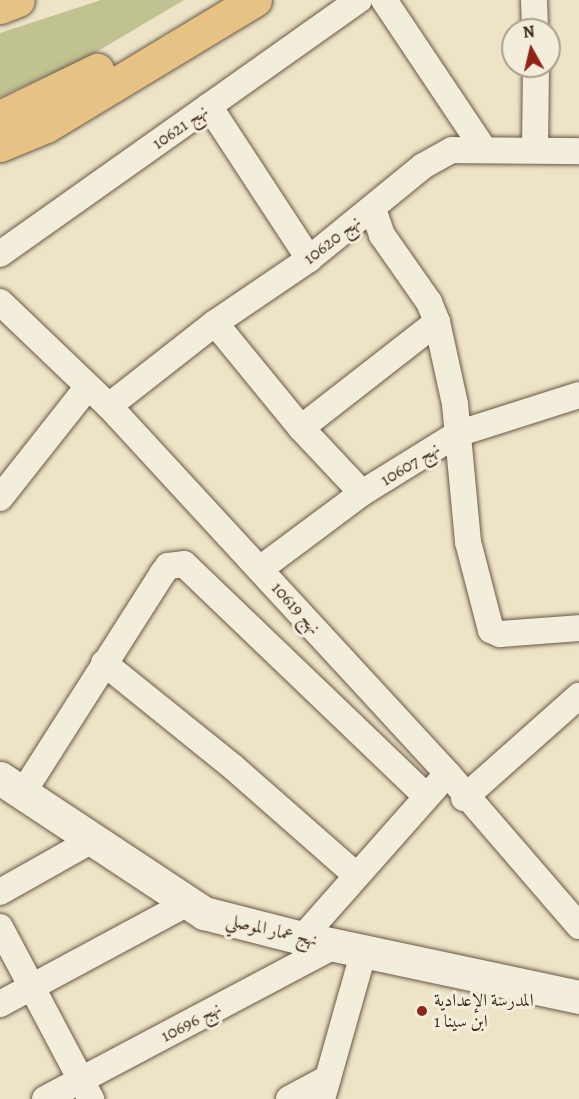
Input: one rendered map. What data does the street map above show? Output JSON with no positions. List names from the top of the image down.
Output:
{
  "streets": {
    "street": [
      "نهج 10621",
      "نهج 10620",
      "نهج 10607",
      "نهج 10619",
      "نهج عمار الموصلي",
      "نهج 10696"
    ]
  },
  "crossings": [
    ["نهج 10620", "نهج 10619"],
    ["نهج 10607", "نهج 10619"],
    ["نهج عمار الموصلي", "نهج 10696"]
  ],
  "places": ["المدرسة الإعدادية ابن سينا 1"],
  "north": "top"
}
